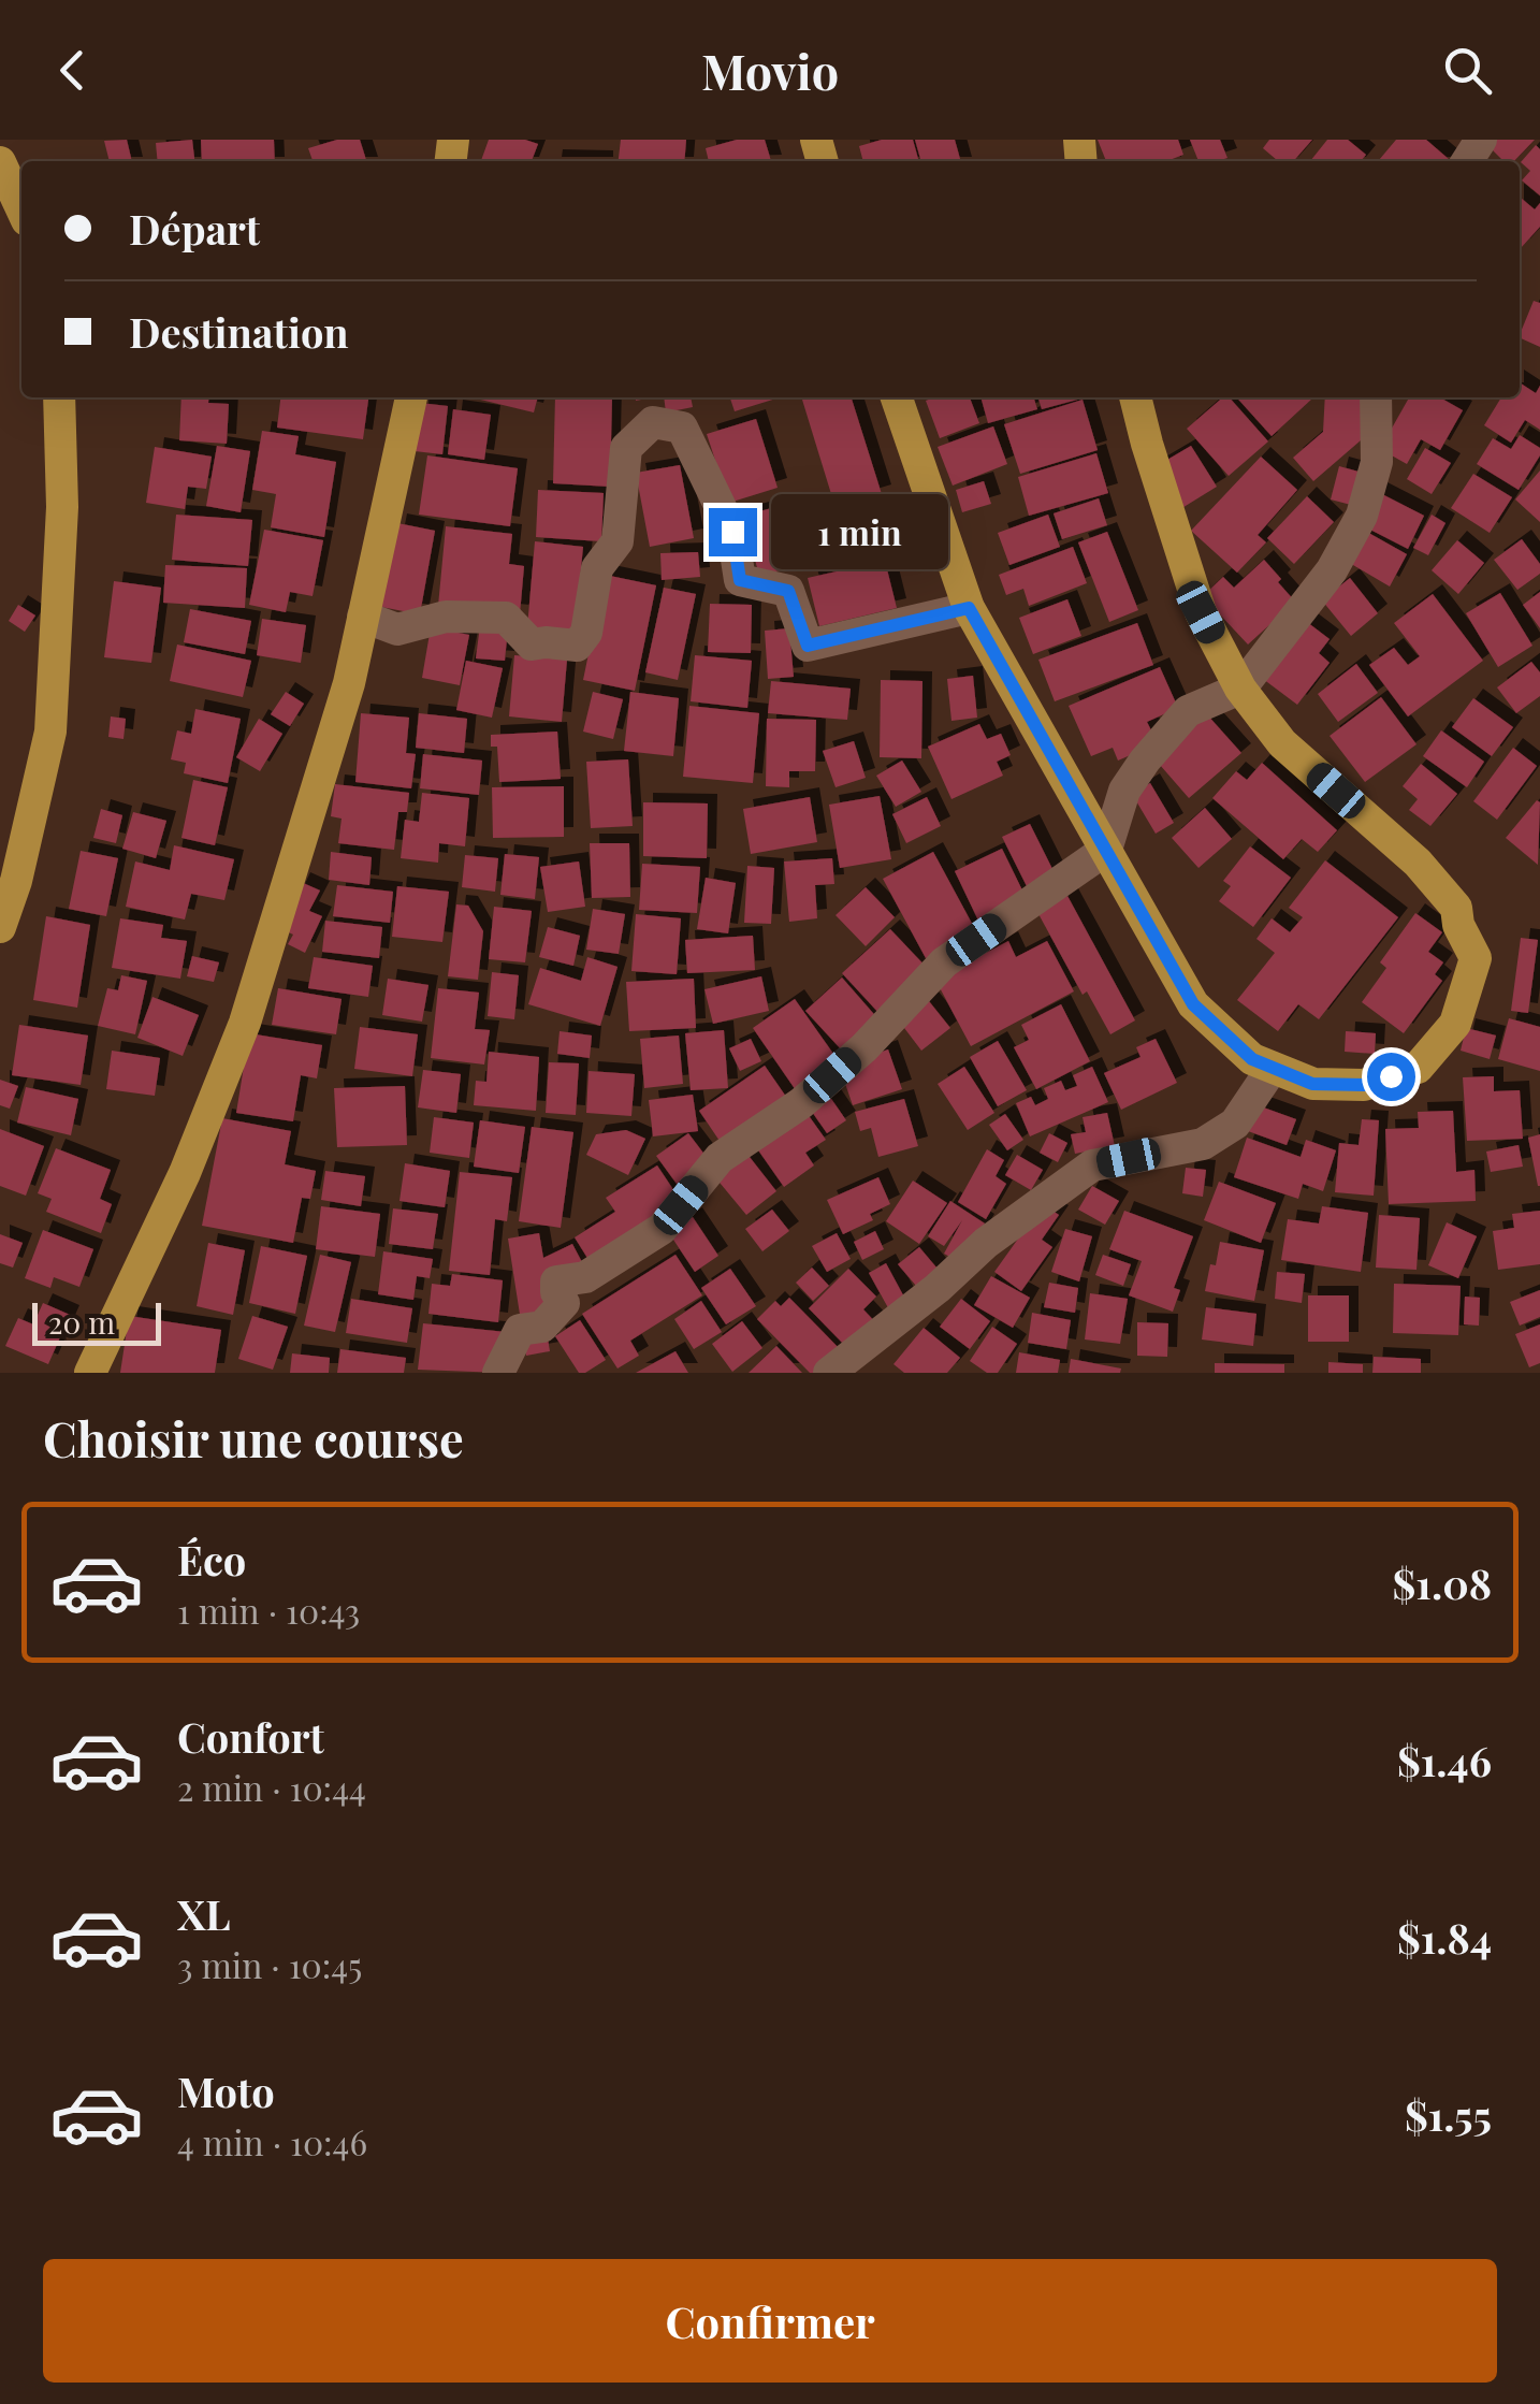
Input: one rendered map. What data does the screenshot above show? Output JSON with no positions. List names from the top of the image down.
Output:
{
  "scale_bar": "20 m",
  "page": {
    "header": "Movio",
    "banner": ["Départ", "Destination"],
    "bubble": "1 min",
    "scale": "20 m",
    "heading": "Choisir une course",
    "list": [
      {
        "name": "Éco",
        "note": "1 min · 10:43",
        "value": "$1.08"
      },
      {
        "name": "Confort",
        "note": "2 min · 10:44",
        "value": "$1.46"
      },
      {
        "name": "XL",
        "note": "3 min · 10:45",
        "value": "$1.84"
      },
      {
        "name": "Moto",
        "note": "4 min · 10:46",
        "value": "$1.55"
      }
    ],
    "buttons": "Confirmer"
  }
}
